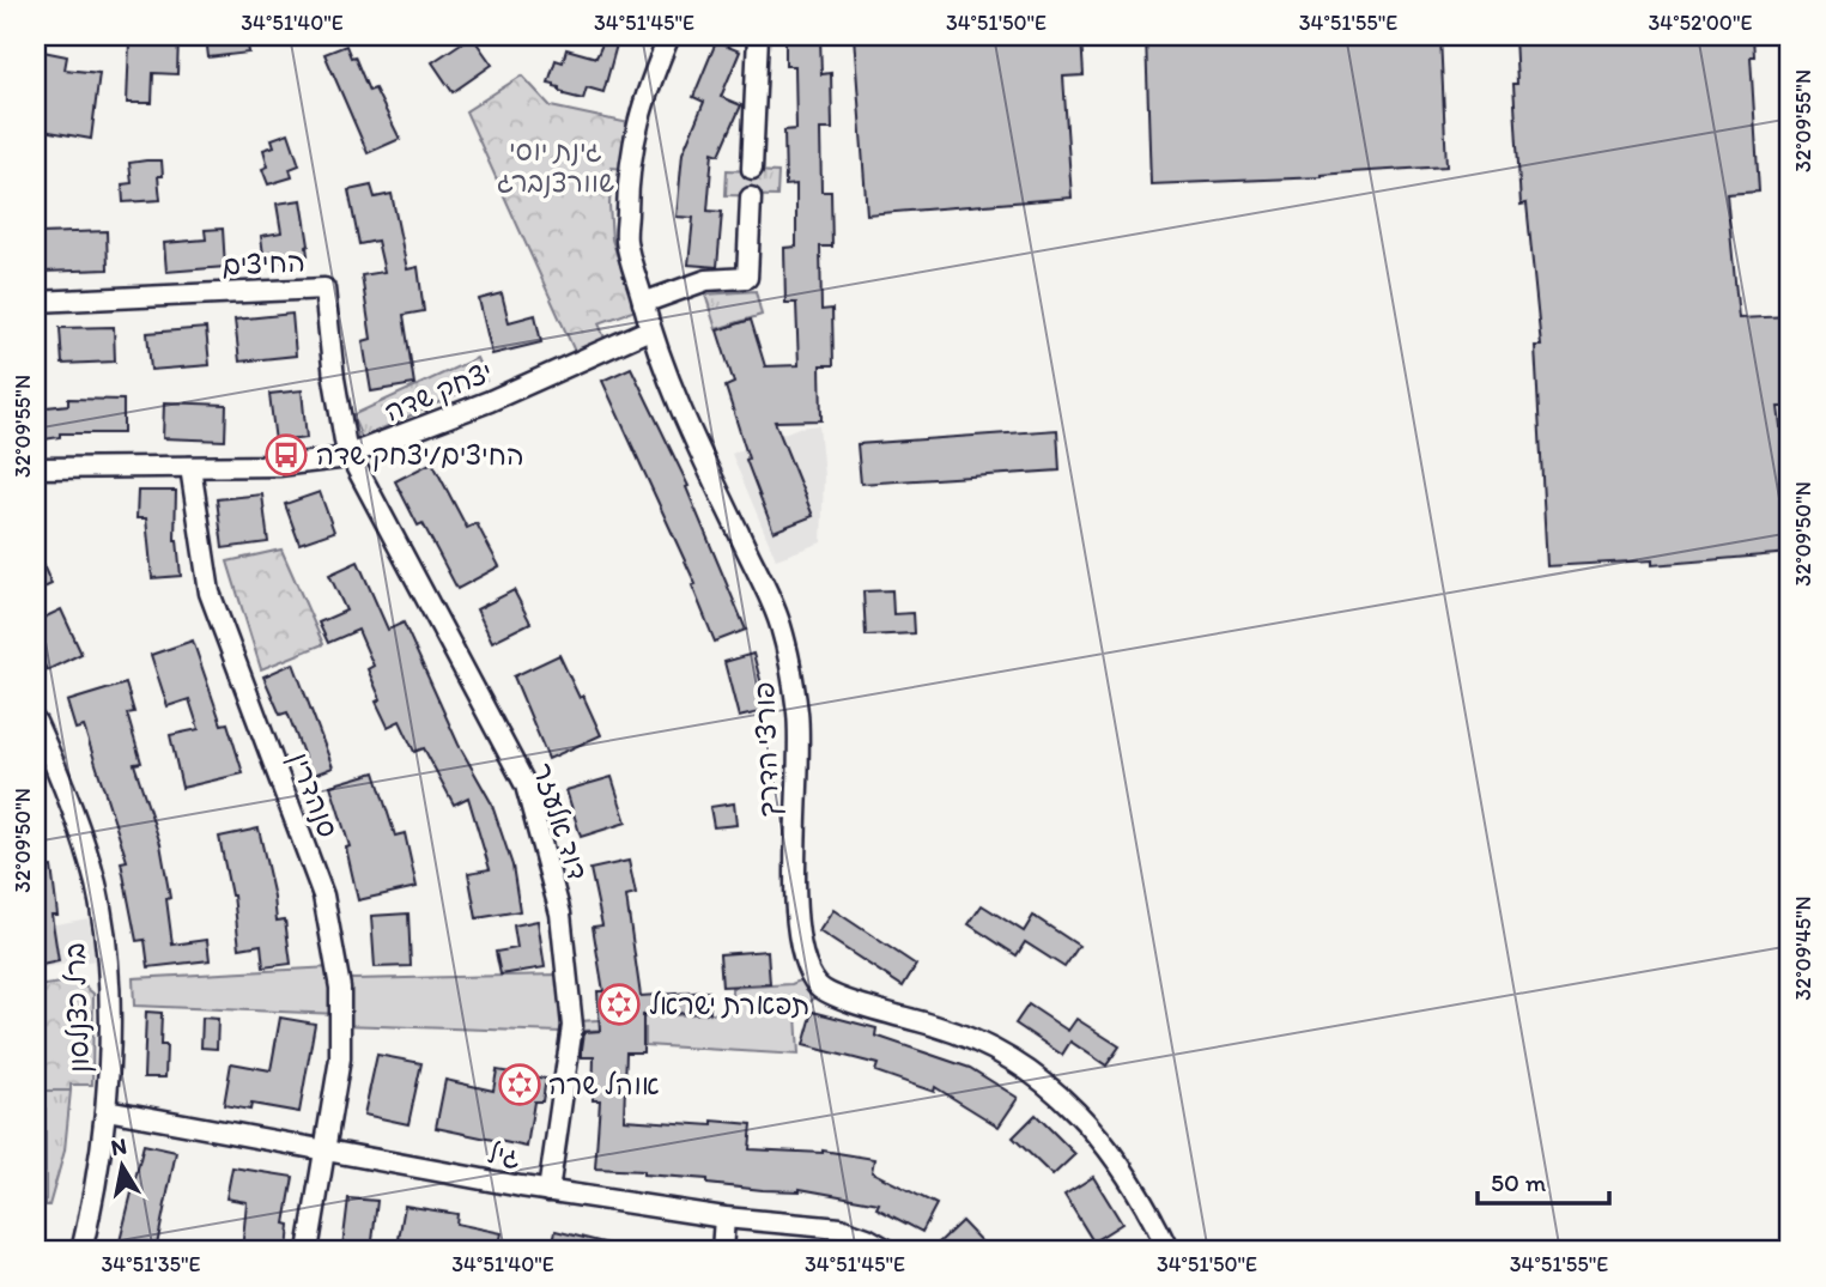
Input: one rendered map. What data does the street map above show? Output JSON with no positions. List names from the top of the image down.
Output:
{
  "streets": {
    "street": [
      "החיצים",
      "יצחק שדה",
      "פורצי הדרך",
      "סנהדרין",
      "דוד אלעזר",
      "ברל כצנלסון",
      "גיל"
    ]
  },
  "crossings": [
    ["החיצים", "יצחק שדה"],
    ["החיצים", "דוד אלעזר"],
    ["יצחק שדה", "פורצי הדרך"],
    ["יצחק שדה", "סנהדרין"],
    ["יצחק שדה", "דוד אלעזר"],
    ["סנהדרין", "גיל"],
    ["דוד אלעזר", "גיל"],
    ["ברל כצנלסון", "גיל"]
  ],
  "parks": ["גינת יוסי שוורצנברג"],
  "places": {
    "bus stop": ["החיצים/יצחק שדה"],
    "synagogue": ["תפארת ישראל", "אוהל שרה"]
  },
  "scale_bar": "50 m",
  "north": "top",
  "coordinates": [
    "34°51'40\"E",
    "34°51'45\"E",
    "34°51'50\"E",
    "34°51'55\"E",
    "34°52'00\"E",
    "32°09'55\"N",
    "32°09'50\"N",
    "32°09'45\"N",
    "34°51'35\"E"
  ]
}
